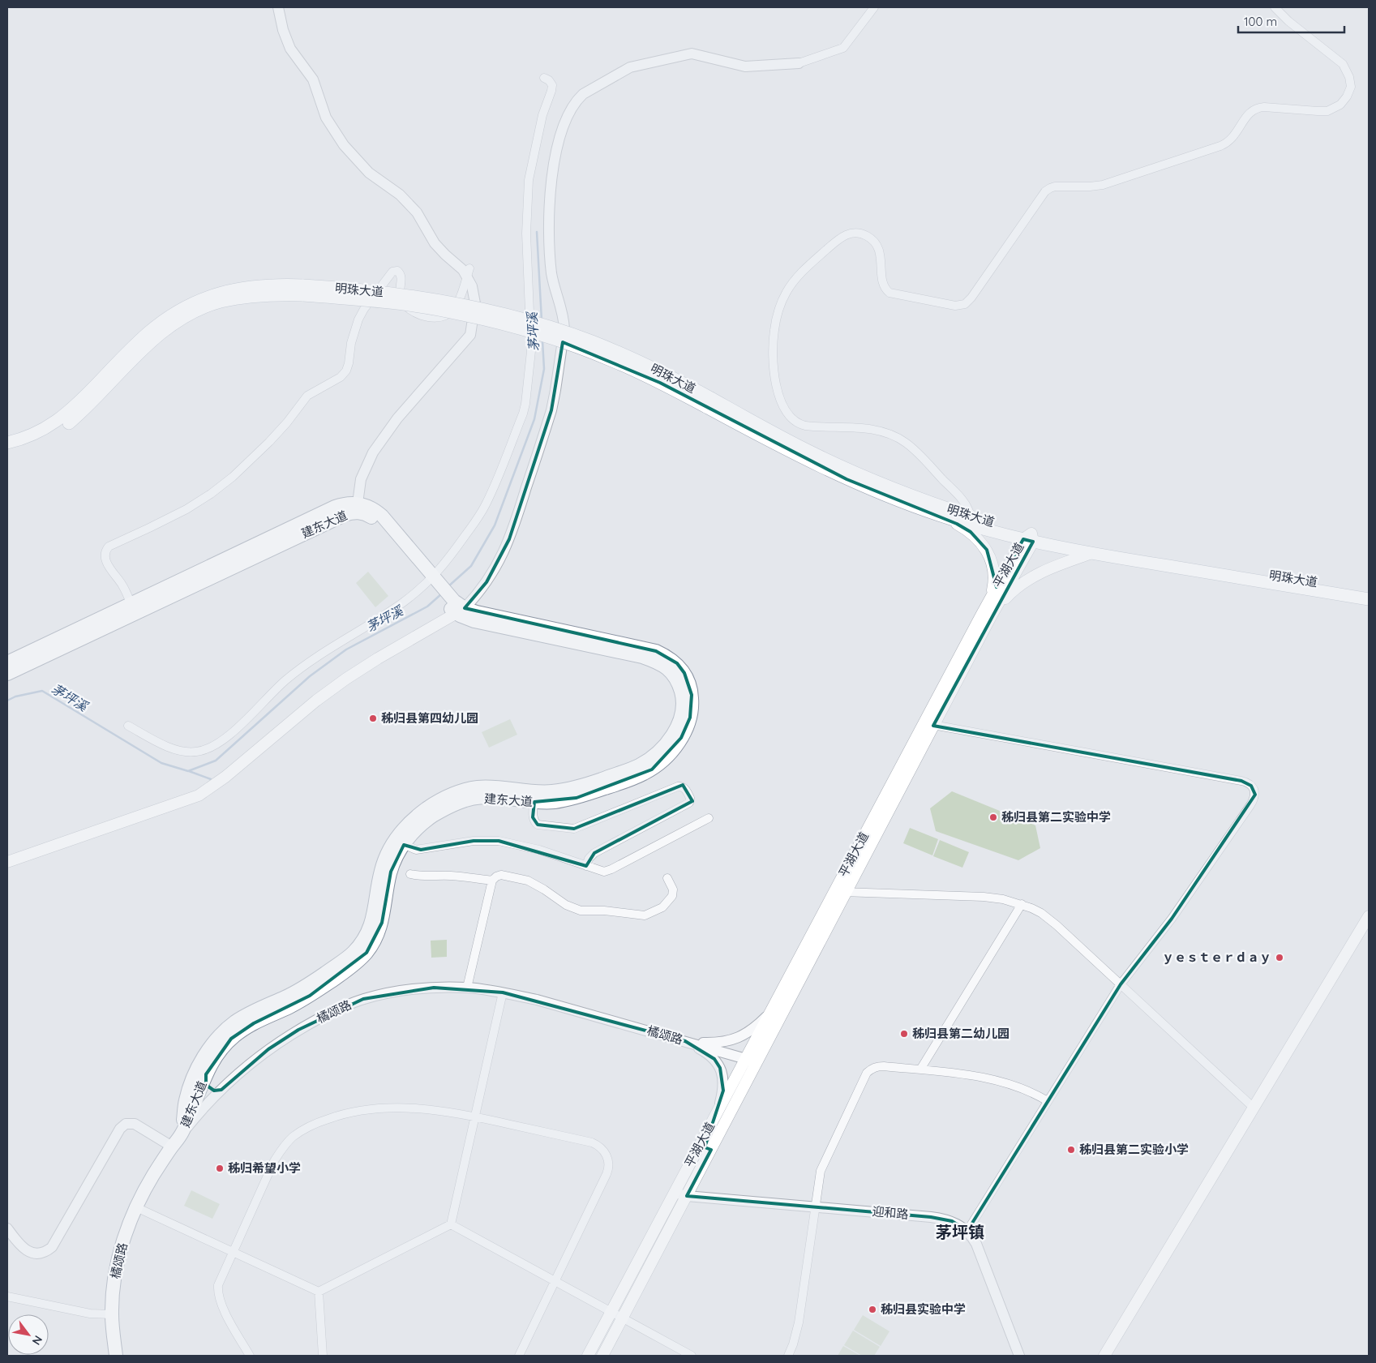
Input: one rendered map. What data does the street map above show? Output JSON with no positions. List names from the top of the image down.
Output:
{
  "streets": {
    "highway": ["建东大道", "橘颂路"],
    "main road": ["明珠大道", "平湖大道"],
    "street": ["迎和路"]
  },
  "crossings": [
    ["明珠大道", "平湖大道"],
    ["建东大道", "橘颂路"],
    ["平湖大道", "橘颂路"],
    ["平湖大道", "迎和路"]
  ],
  "districts": ["茅坪镇"],
  "water": ["茅坪溪"],
  "places": [
    "秭归县第四幼儿园",
    "秭归县第二实验中学",
    "ｙｅｓｔｅｒｄａｙ",
    "秭归县第二幼儿园",
    "秭归县第二实验小学",
    "秭归希望小学",
    "秭归县实验中学"
  ],
  "scale_bar": "100 m",
  "north": "bottom right"
}
